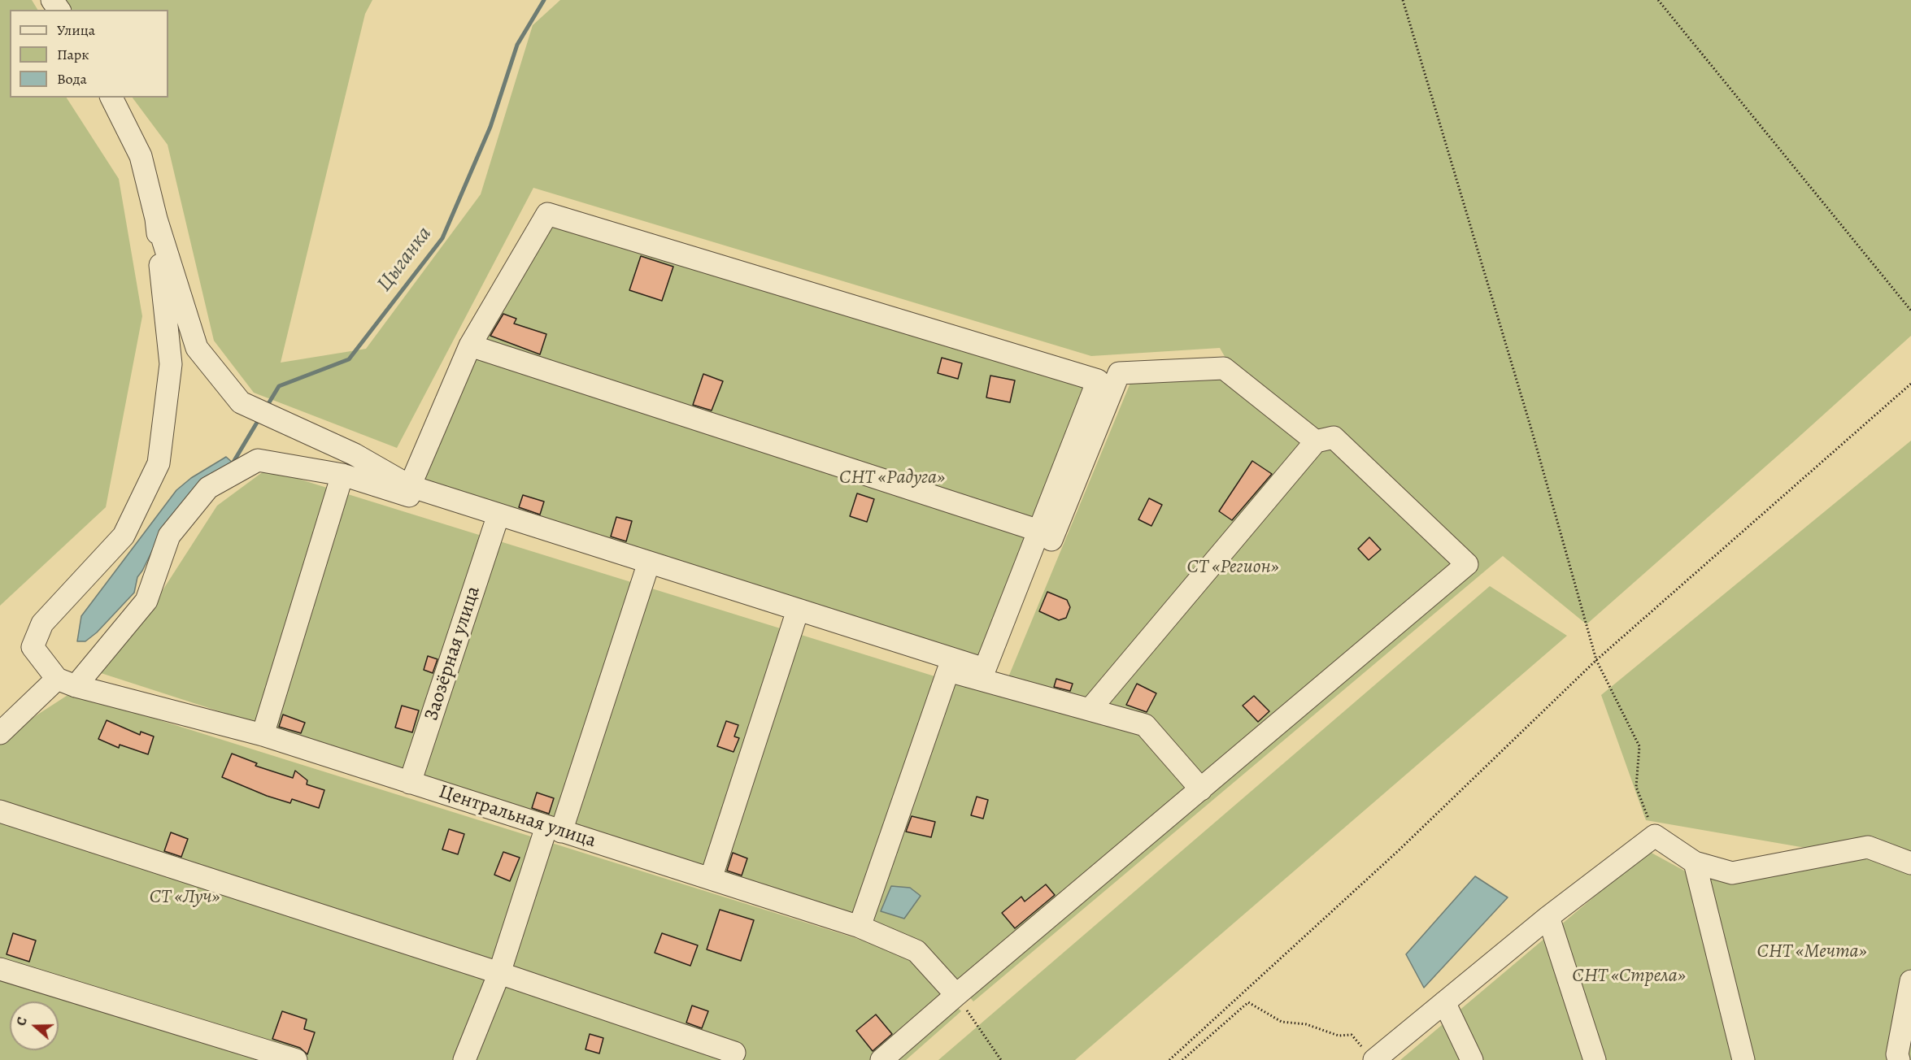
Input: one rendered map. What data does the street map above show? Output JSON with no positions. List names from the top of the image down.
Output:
{
  "streets": {
    "street": ["Заозёрная улица", "Центральная улица"]
  },
  "crossings": [
    ["Заозёрная улица", "Центральная улица"]
  ],
  "water": ["Цыганка"],
  "parks": [
    "СНТ «Радуга»",
    "СТ «Регион»",
    "СТ «Луч»",
    "СНТ «Мечта»",
    "СНТ «Стрела»"
  ],
  "legend": ["Улица", "Парк", "Вода"],
  "north": "left"
}
